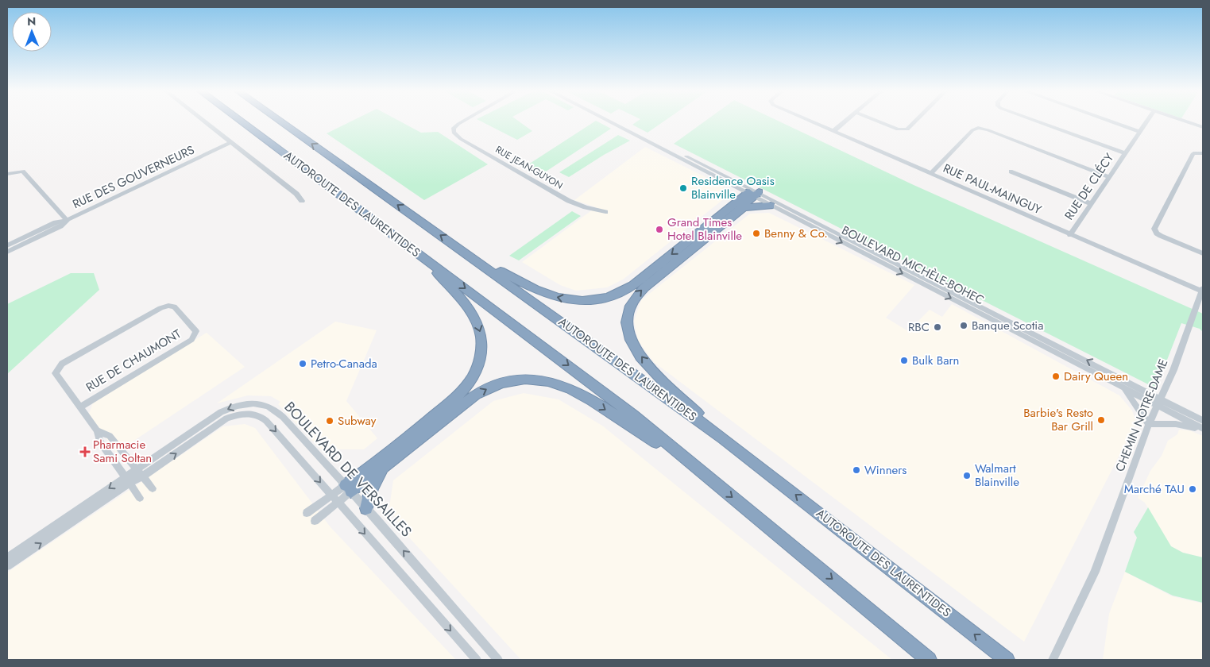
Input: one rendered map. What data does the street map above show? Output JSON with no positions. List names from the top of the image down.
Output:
{
  "streets": {
    "highway": ["AUTOROUTE DES LAURENTIDES"],
    "street": [
      "RUE JEAN-GUYON",
      "RUE DES GOUVERNEURS",
      "RUE DE CLÉCY",
      "RUE PAUL-MAINGUY",
      "BOULEVARD MICHÈLE-BOHEC",
      "RUE DE CHAUMONT",
      "CHEMIN NOTRE-DAME",
      "BOULEVARD DE VERSAILLES"
    ]
  },
  "crossings": [
    ["RUE DE CLÉCY", "RUE PAUL-MAINGUY"],
    ["RUE PAUL-MAINGUY", "CHEMIN NOTRE-DAME"],
    ["BOULEVARD MICHÈLE-BOHEC", "CHEMIN NOTRE-DAME"],
    ["RUE DE CHAUMONT", "BOULEVARD DE VERSAILLES"]
  ],
  "places": {
    "other": [
      "Residence Oasis Blainville",
      "Grand Times Hotel Blainville",
      "Benny & Co.",
      "Banque Scotia",
      "RBC",
      "Bulk Barn",
      "Petro-Canada",
      "Dairy Queen",
      "Barbie's Resto Bar Grill",
      "Subway",
      "Winners",
      "Walmart Blainville",
      "Marché TAU"
    ],
    "health": ["Pharmacie Sami Soltan"]
  },
  "north": "top"
}
